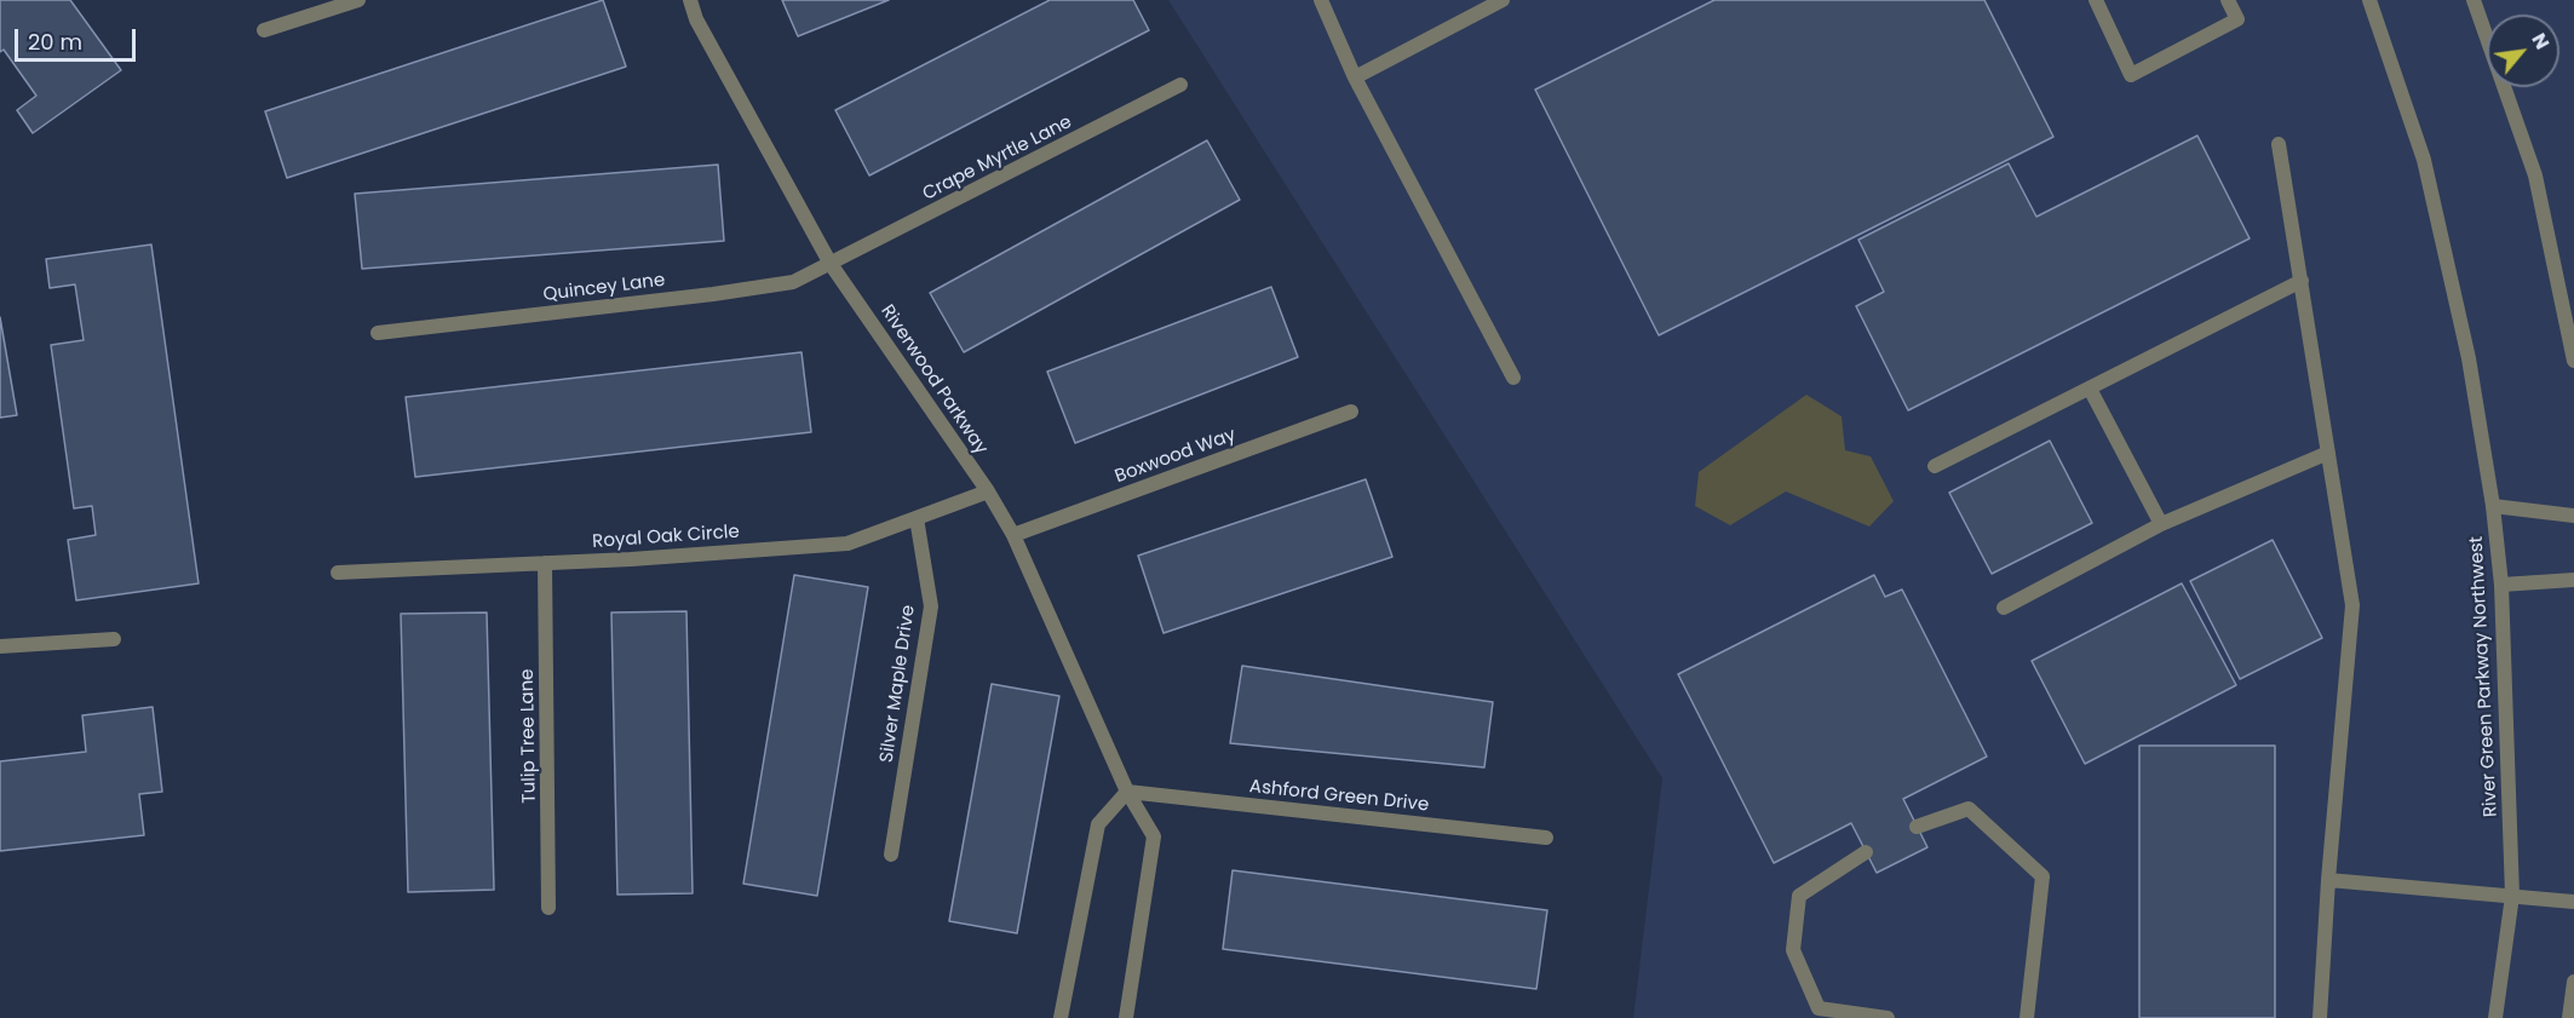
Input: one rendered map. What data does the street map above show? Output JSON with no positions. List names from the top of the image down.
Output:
{
  "streets": {
    "street": [
      "Crape Myrtle Lane",
      "Quincey Lane",
      "Riverwood Parkway",
      "Boxwood Way",
      "Royal Oak Circle",
      "River Green Parkway Northwest",
      "Silver Maple Drive",
      "Tulip Tree Lane",
      "Ashford Green Drive"
    ]
  },
  "crossings": [
    ["Crape Myrtle Lane", "Quincey Lane"],
    ["Crape Myrtle Lane", "Riverwood Parkway"],
    ["Quincey Lane", "Riverwood Parkway"],
    ["Riverwood Parkway", "Boxwood Way"],
    ["Riverwood Parkway", "Royal Oak Circle"],
    ["Riverwood Parkway", "Ashford Green Drive"],
    ["Royal Oak Circle", "Silver Maple Drive"],
    ["Royal Oak Circle", "Tulip Tree Lane"]
  ],
  "scale_bar": "20 m",
  "north": "top right"
}
